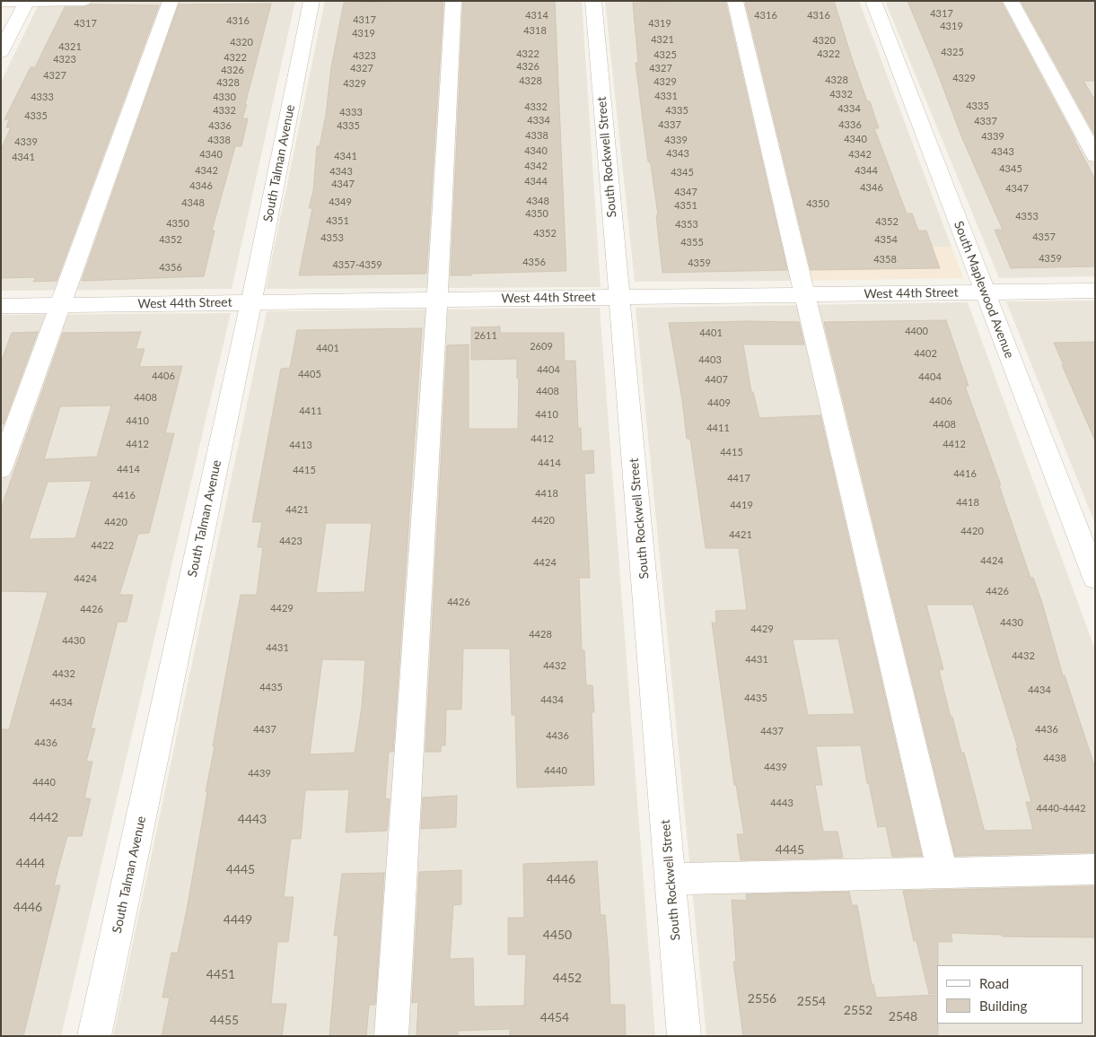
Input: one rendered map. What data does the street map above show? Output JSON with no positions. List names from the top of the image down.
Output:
{
  "streets": {
    "street": [
      "South Rockwell Street",
      "South Talman Avenue",
      "South Maplewood Avenue",
      "West 44th Street"
    ]
  },
  "crossings": [
    ["South Rockwell Street", "West 44th Street"],
    ["South Talman Avenue", "West 44th Street"],
    ["South Maplewood Avenue", "West 44th Street"]
  ],
  "house_numbers": [
    "4317",
    "4314",
    "4316",
    "4316",
    "4317",
    "4316",
    "4317",
    "4319",
    "4319",
    "4318",
    "4319",
    "4321",
    "4320",
    "4320",
    "4321",
    "4325",
    "4322",
    "4322",
    "4325",
    "4323",
    "4322",
    "4323",
    "4326",
    "4327",
    "4327",
    "4326",
    "4327",
    "4329",
    "4328",
    "4328",
    "4329",
    "4328",
    "4329",
    "4332",
    "4331",
    "4333",
    "4330",
    "4335",
    "4332",
    "4334",
    "4332",
    "4335",
    "4333",
    "4335",
    "4334",
    "4337",
    "4337",
    "4336",
    "4336",
    "4335",
    "4338",
    "4339",
    "4340",
    "4338",
    "4339",
    "4339",
    "4340",
    "4343",
    "4343",
    "4340",
    "4342",
    "4341",
    "4341",
    "4342",
    "4345",
    "4342",
    "4344",
    "4343",
    "4345",
    "4344",
    "4347",
    "4346",
    "4346",
    "4347",
    "4347",
    "4348",
    "4349",
    "4348",
    "4350",
    "4351",
    "4350",
    "4353",
    "4351",
    "4352",
    "4350",
    "4353",
    "4352",
    "4357",
    "4353",
    "4352",
    "4354",
    "4355",
    "4359",
    "4358",
    "4356",
    "4359",
    "4357-4359",
    "4356",
    "4400",
    "4401",
    "2611",
    "2609",
    "4401",
    "4402",
    "4403",
    "4404",
    "4405",
    "4406",
    "4404",
    "4407",
    "4408",
    "4408",
    "4406",
    "4409",
    "4411",
    "4410",
    "4410",
    "4408",
    "4411",
    "4412",
    "4412",
    "4412",
    "4413",
    "4415",
    "4414",
    "4414",
    "4415",
    "4416",
    "4417",
    "4418",
    "4416",
    "4418",
    "4419",
    "4421",
    "4420",
    "4420",
    "4420",
    "4421",
    "4423",
    "4422",
    "4424",
    "4424",
    "4424",
    "4426",
    "4426",
    "4429",
    "4426",
    "4430",
    "4429",
    "4428",
    "4430",
    "4431",
    "4432",
    "4431",
    "4432",
    "4432",
    "4435",
    "4434",
    "4435",
    "4434",
    "4434",
    "4437",
    "4436",
    "4437",
    "4436",
    "4436",
    "4438",
    "4439",
    "4440",
    "4439",
    "4440",
    "4443",
    "4440-4442",
    "4442",
    "4443",
    "4445",
    "4444",
    "4445",
    "4446",
    "4446",
    "4449",
    "4450",
    "4451",
    "4452",
    "2556",
    "2554",
    "2552",
    "2548",
    "4454",
    "4455"
  ],
  "legend": ["Road", "Building"]
}
